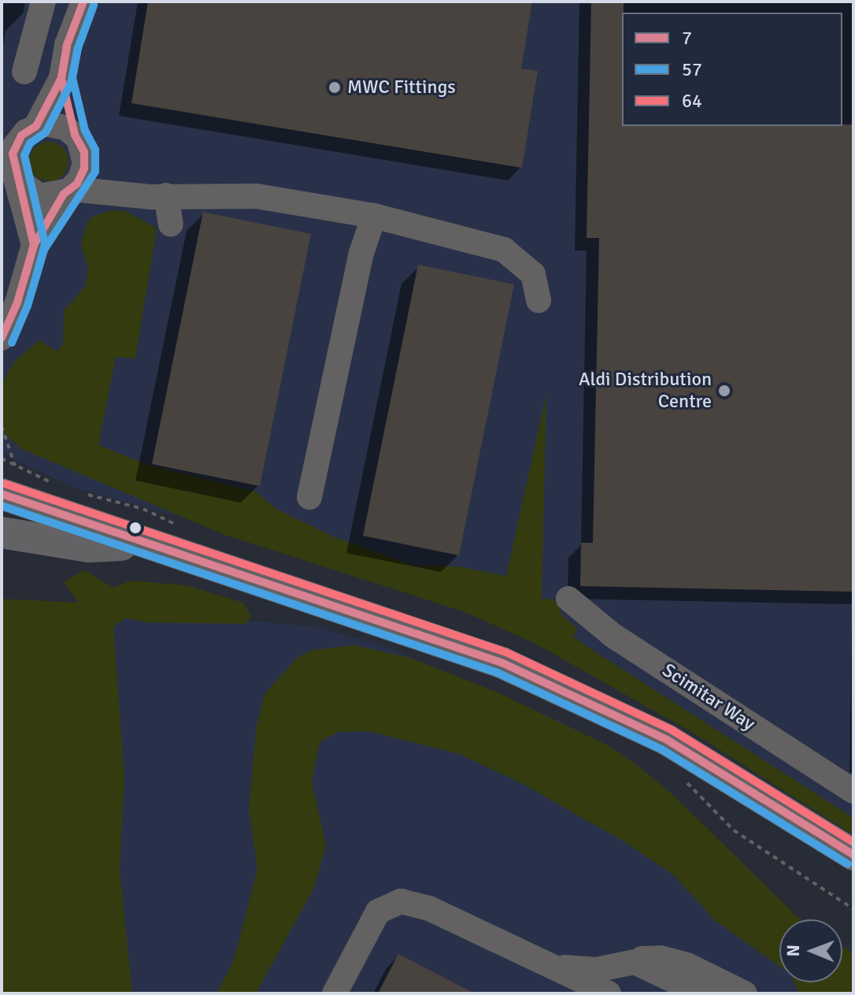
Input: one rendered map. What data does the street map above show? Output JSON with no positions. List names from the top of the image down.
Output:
{
  "streets": {
    "street": ["Scimitar Way"]
  },
  "places": ["MWC Fittings", "Aldi Distribution Centre"],
  "lines": ["transit line 7", "transit line 57", "transit line 64"],
  "legend": ["7", "57", "64"],
  "north": "left"
}
